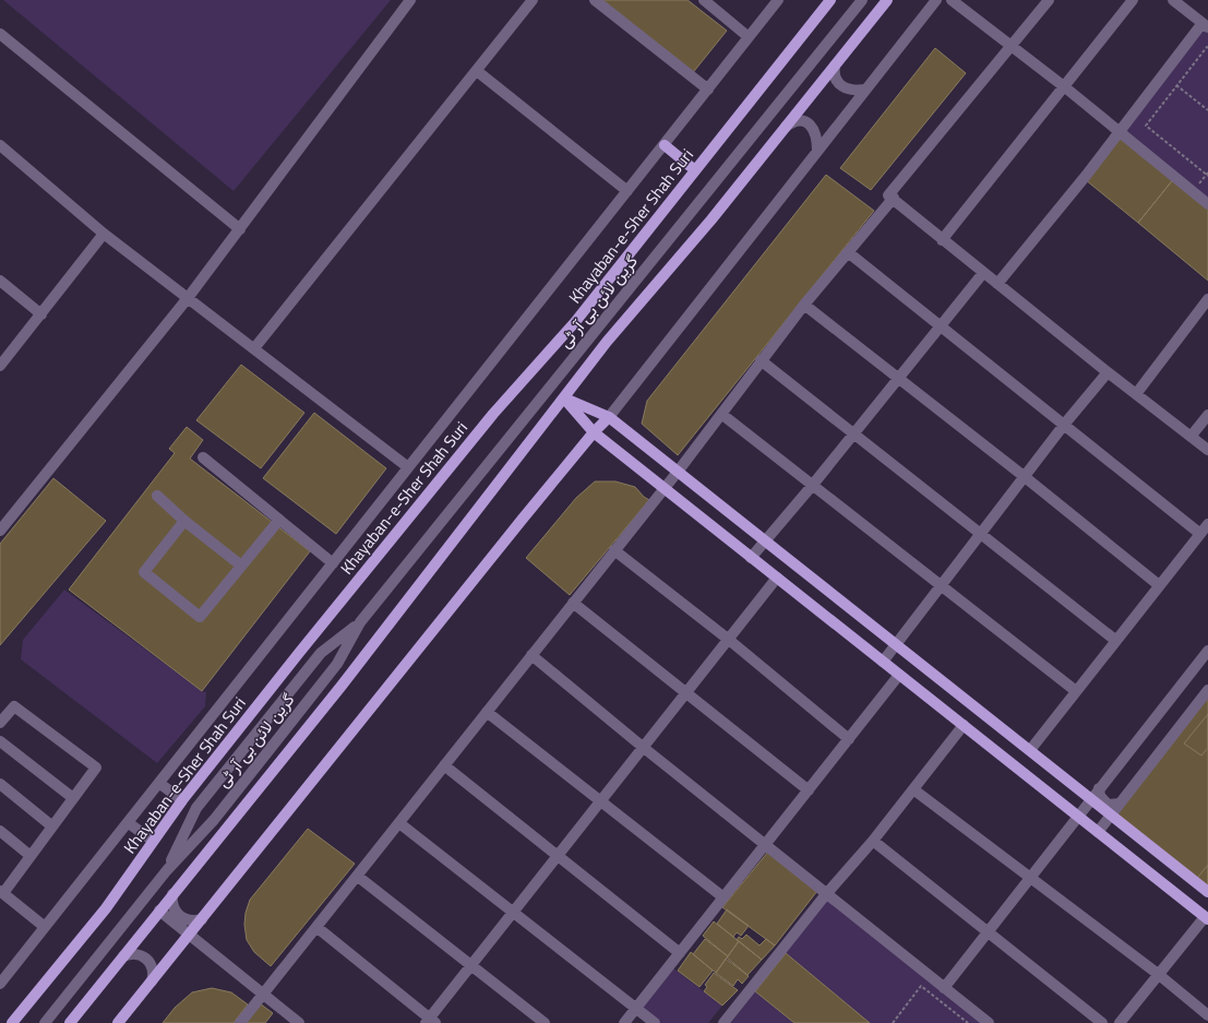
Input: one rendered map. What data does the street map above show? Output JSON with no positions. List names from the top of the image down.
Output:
{
  "streets": {
    "main road": ["Khayaban-e-Sher Shah Suri"],
    "street": ["گرین لائن بی آر ٹی"]
  }
}
